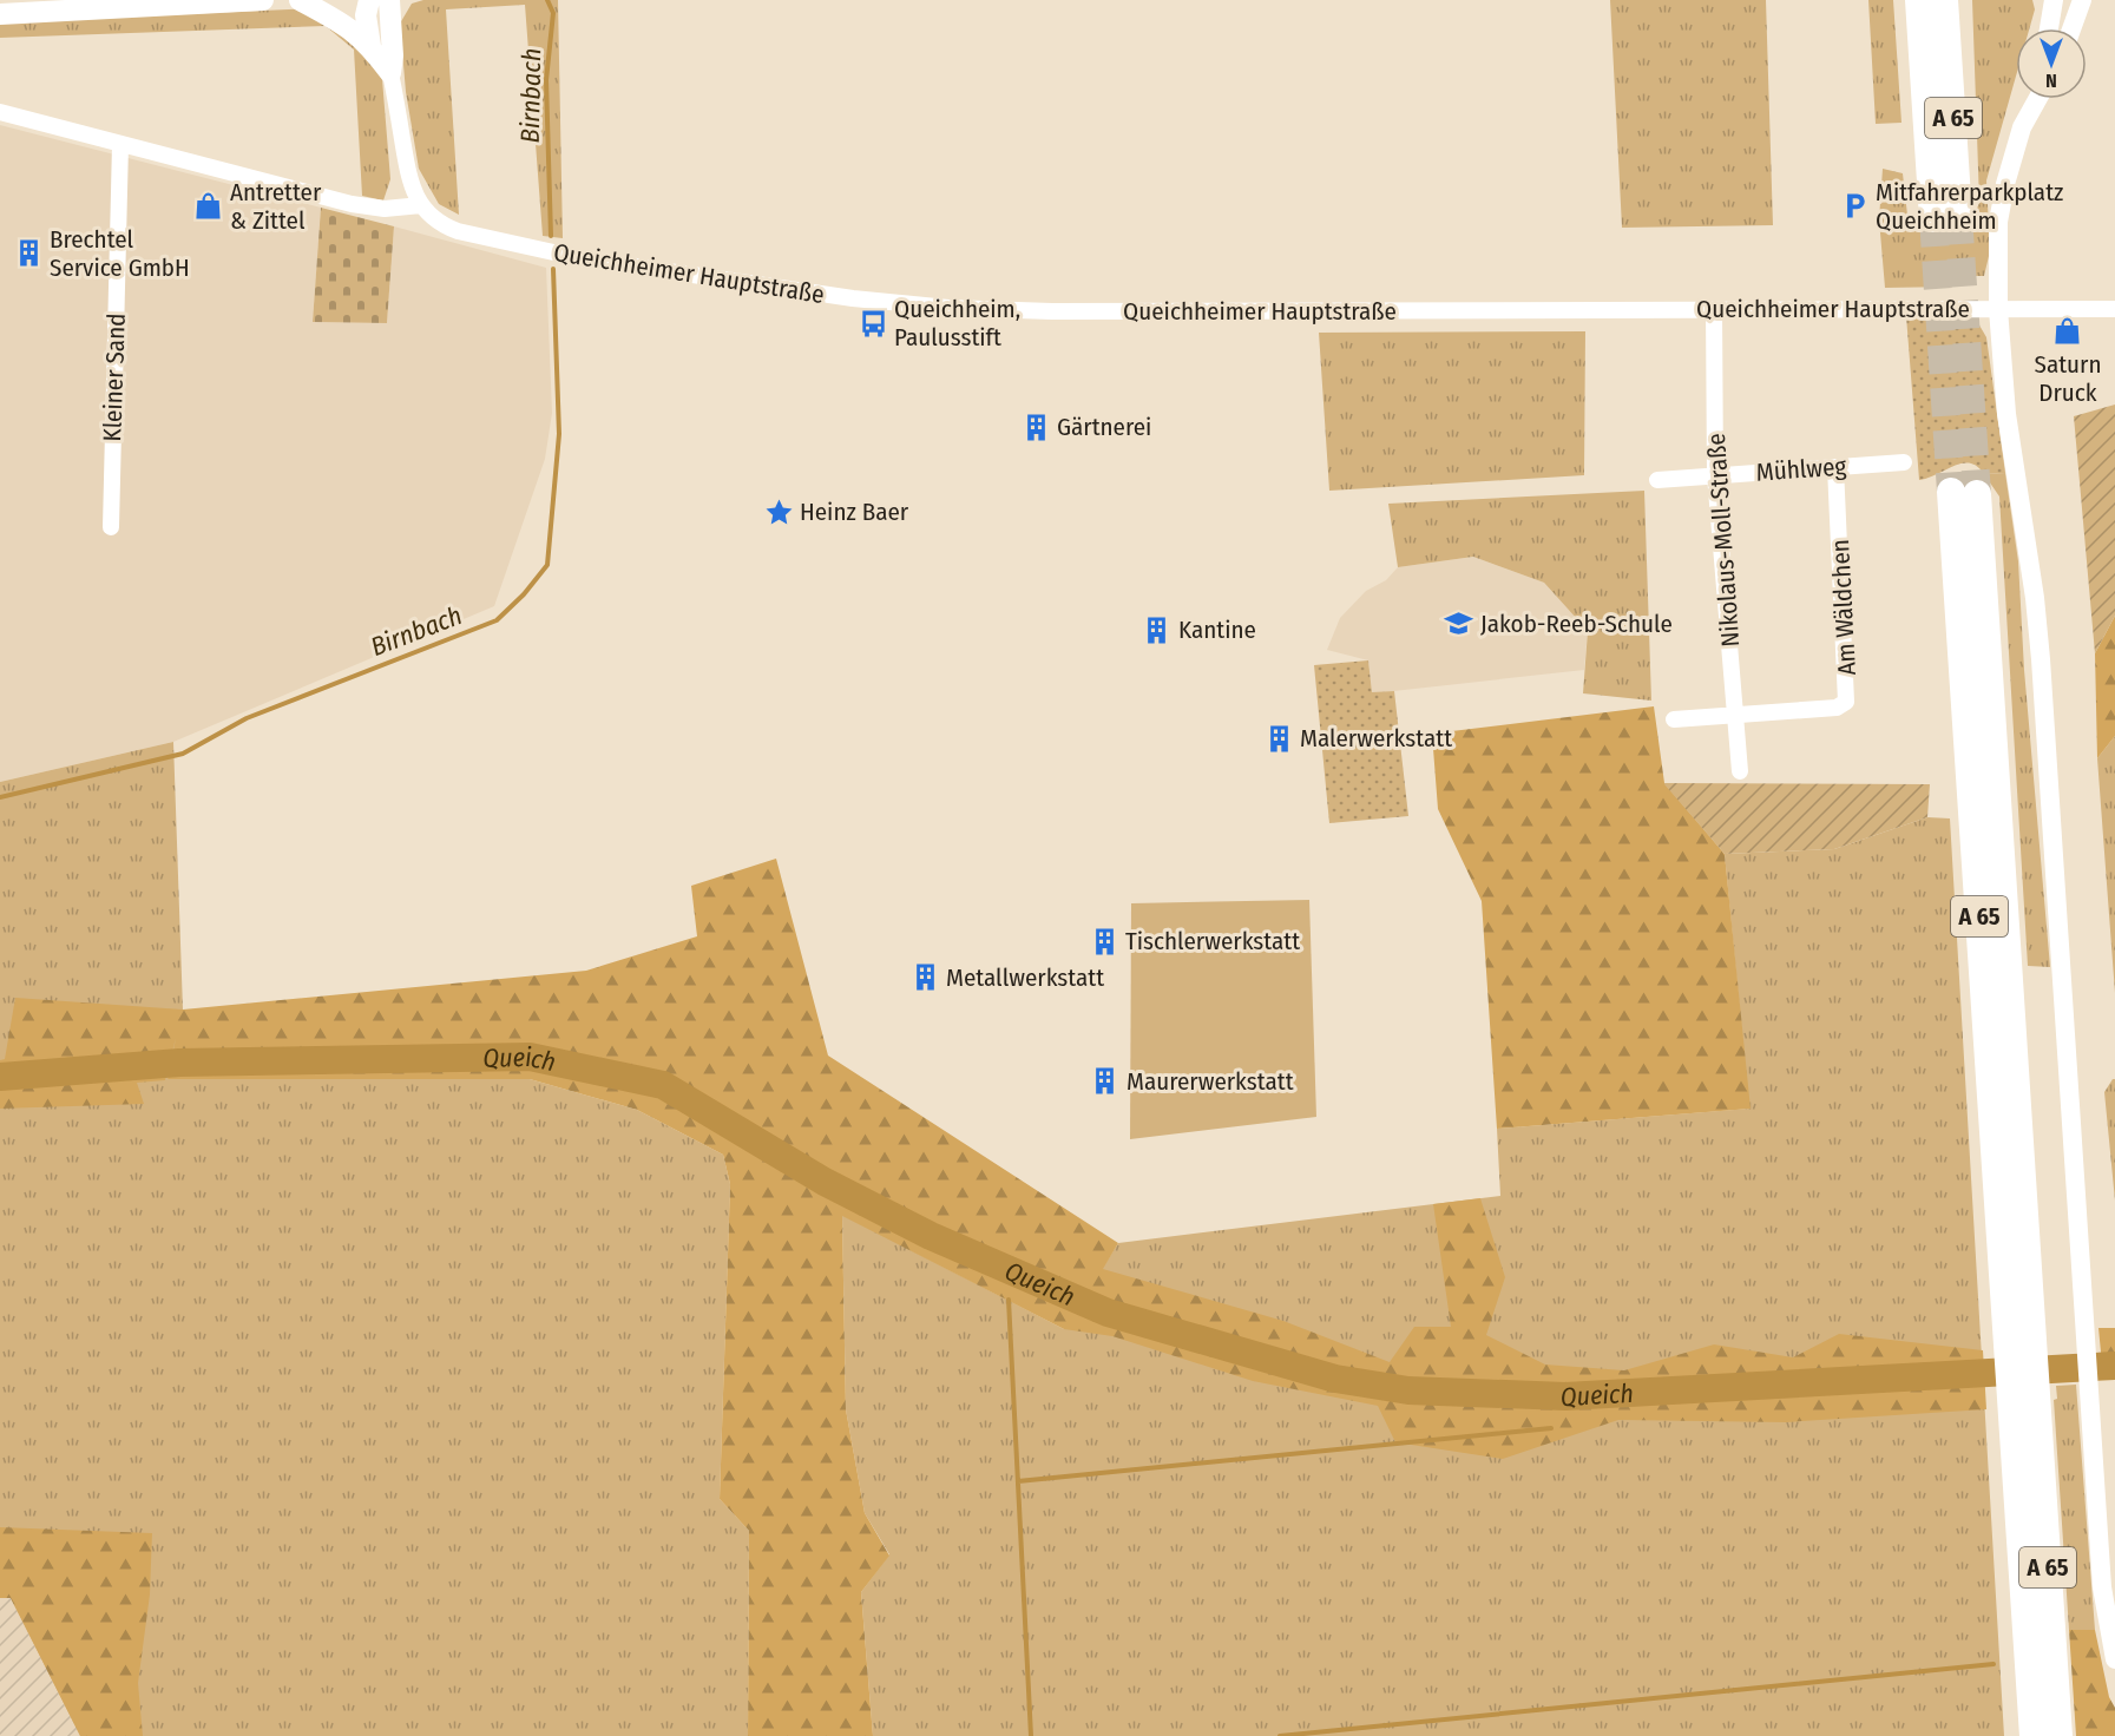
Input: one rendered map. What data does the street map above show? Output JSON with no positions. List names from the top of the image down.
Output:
{
  "streets": {
    "highway": ["A 65"],
    "street": [
      "Queichheimer Hauptstraße",
      "Kleiner Sand",
      "Mühlweg",
      "Nikolaus-Moll-Straße",
      "Am Wäldchen"
    ]
  },
  "crossings": [
    ["Queichheimer Hauptstraße", "Nikolaus-Moll-Straße"],
    ["Mühlweg", "Nikolaus-Moll-Straße"],
    ["Mühlweg", "Am Wäldchen"],
    ["Nikolaus-Moll-Straße", "Am Wäldchen"]
  ],
  "water": ["Birnbach", "Queich"],
  "places": {
    "shop": ["Antretter & Zittel", "Saturn Druck"],
    "parking": ["Mitfahrerparkplatz Queichheim"],
    "building": [
      "Brechtel Service GmbH",
      "Gärtnerei",
      "Kantine",
      "Malerwerkstatt",
      "Tischlerwerkstatt",
      "Metallwerkstatt",
      "Maurerwerkstatt"
    ],
    "bus stop": ["Queichheim, Paulusstift"],
    "place": ["Heinz Baer"],
    "school or university": ["Jakob-Reeb-Schule"]
  },
  "north": "bottom"
}
